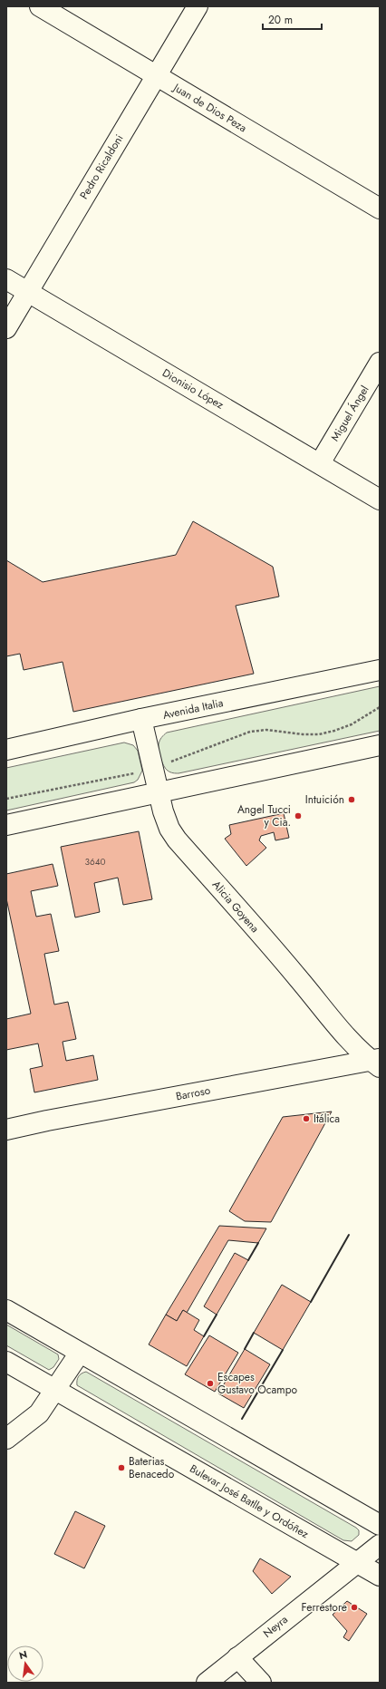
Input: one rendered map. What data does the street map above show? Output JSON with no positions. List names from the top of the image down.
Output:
{
  "streets": {
    "street": [
      "Juan de Dios Peza",
      "Pedro Ricaldoni",
      "Dionisio López",
      "Miguel Ángel",
      "Avenida Italia",
      "Alicia Goyena",
      "Barroso",
      "Bulevar José Batlle y Ordóñez",
      "Neyra"
    ]
  },
  "crossings": [
    ["Juan de Dios Peza", "Pedro Ricaldoni"],
    ["Pedro Ricaldoni", "Dionisio López"],
    ["Dionisio López", "Miguel Ángel"],
    ["Avenida Italia", "Alicia Goyena"],
    ["Alicia Goyena", "Barroso"],
    ["Bulevar José Batlle y Ordóñez", "Neyra"]
  ],
  "places": [
    "Intuición",
    "Angel Tucci y Cia.",
    "Itálica",
    "Escapes Gustavo Ocampo",
    "Baterias Benacedo",
    "Ferrestore"
  ],
  "house_numbers": ["3640"],
  "scale_bar": "20 m",
  "north": "top"
}
